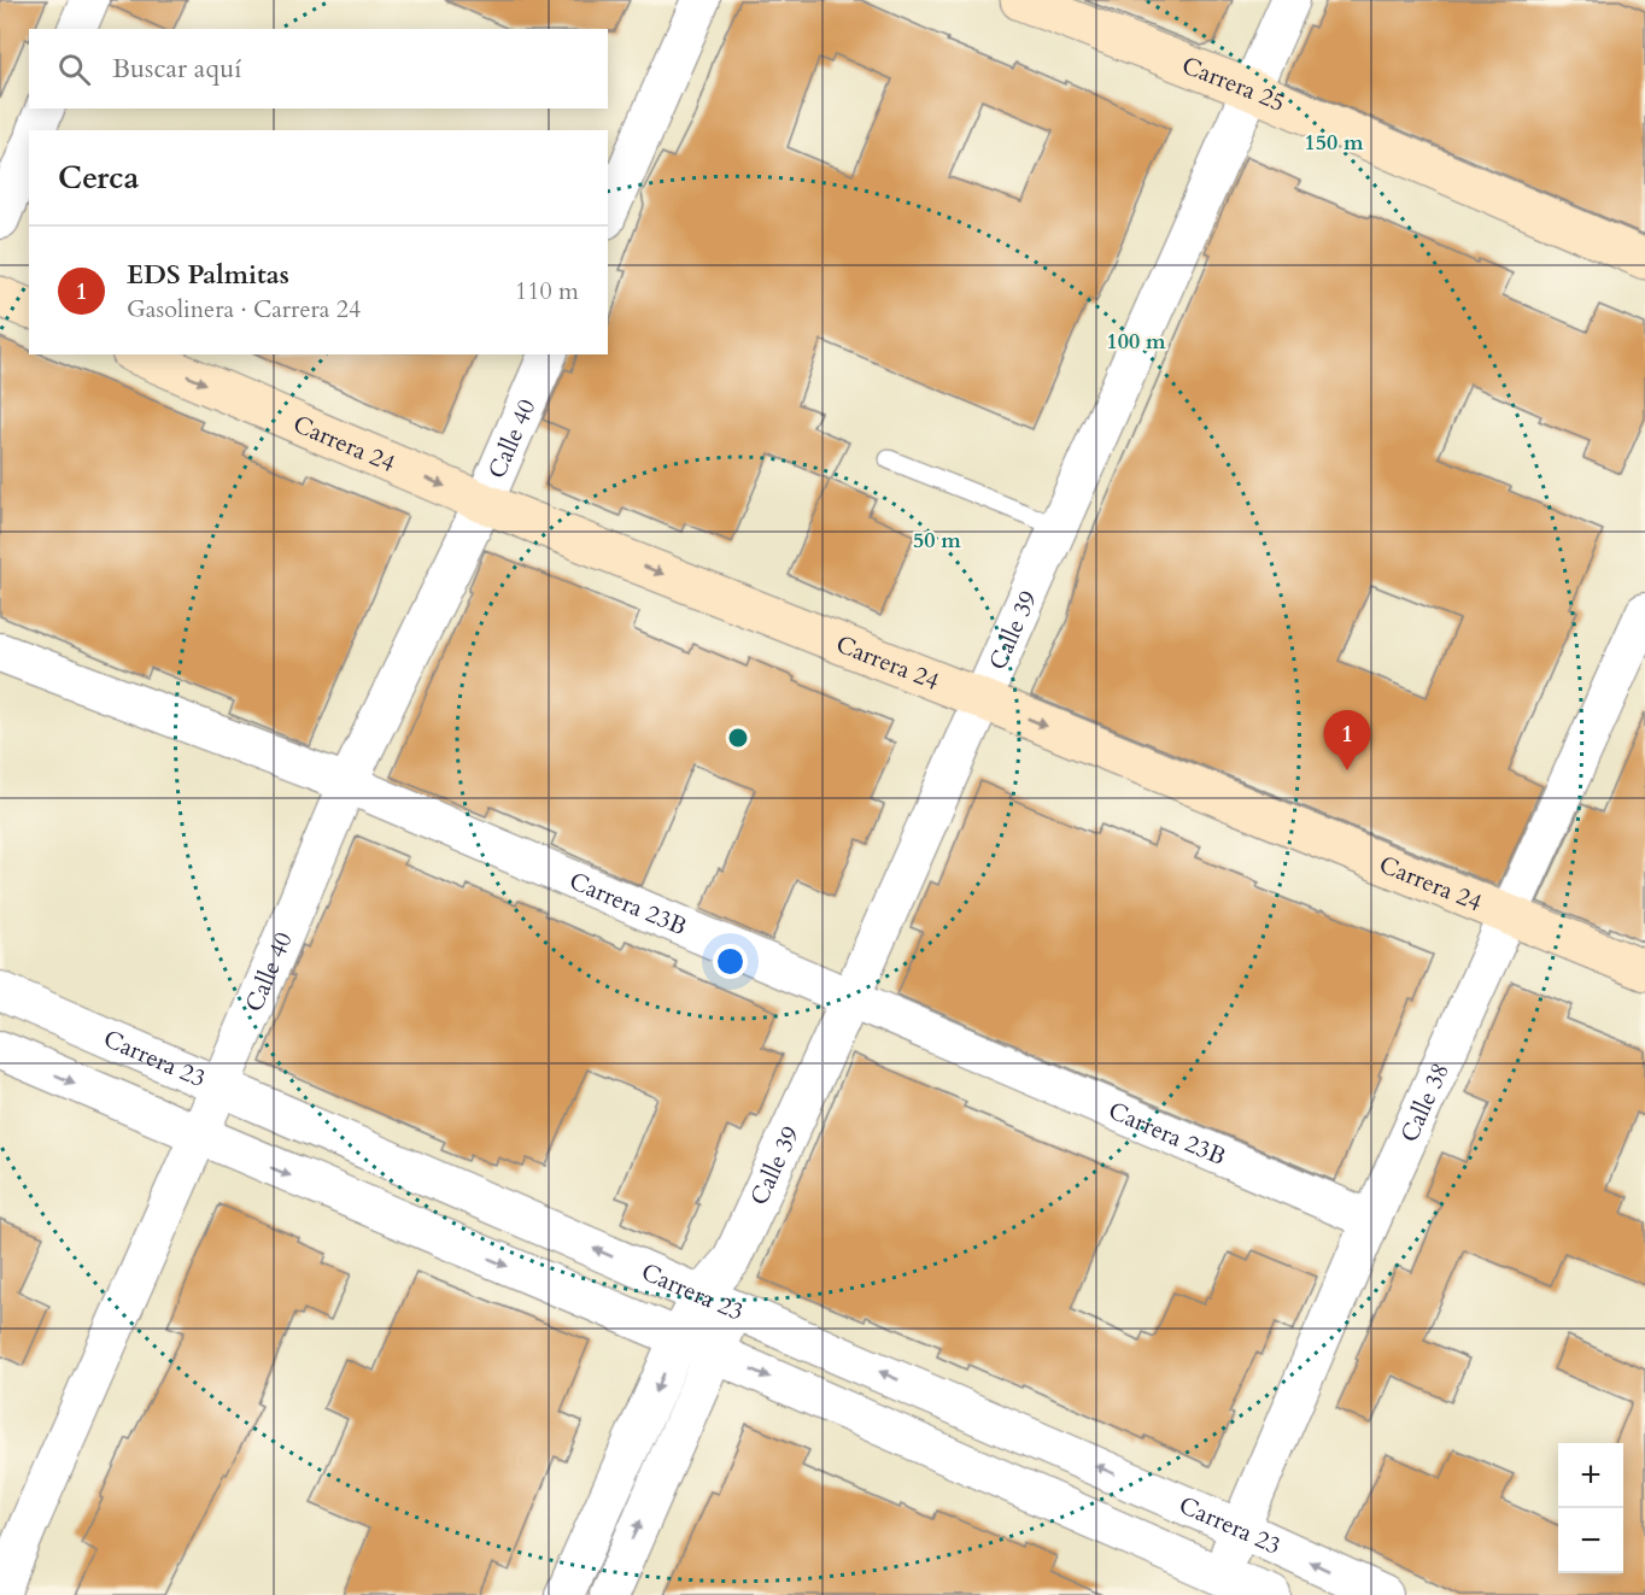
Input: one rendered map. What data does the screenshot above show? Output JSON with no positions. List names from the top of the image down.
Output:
{
  "streets": {
    "street": [
      "Carrera 25",
      "Calle 40",
      "Carrera 24",
      "Calle 39",
      "Carrera 23B",
      "Carrera 23",
      "Calle 38"
    ]
  },
  "crossings": [
    ["Carrera 25", "Calle 39"],
    ["Calle 40", "Carrera 24"],
    ["Calle 40", "Carrera 23B"],
    ["Calle 40", "Carrera 23"],
    ["Carrera 24", "Calle 39"],
    ["Carrera 24", "Calle 38"],
    ["Calle 39", "Carrera 23B"],
    ["Calle 39", "Carrera 23"],
    ["Carrera 23B", "Calle 38"],
    ["Carrera 23", "Calle 38"]
  ],
  "one_way": ["Carrera 24"],
  "page": {
    "search": "Buscar aquí",
    "heading": "Cerca",
    "list": [
      {
        "mark": "1",
        "name": "EDS Palmitas",
        "note": "Gasolinera · Carrera 24",
        "value": "110 m"
      }
    ],
    "pins": "1",
    "map_buttons": ["+", "−"]
  },
  "rings": ["150 m", "100 m", "50 m"]
}
